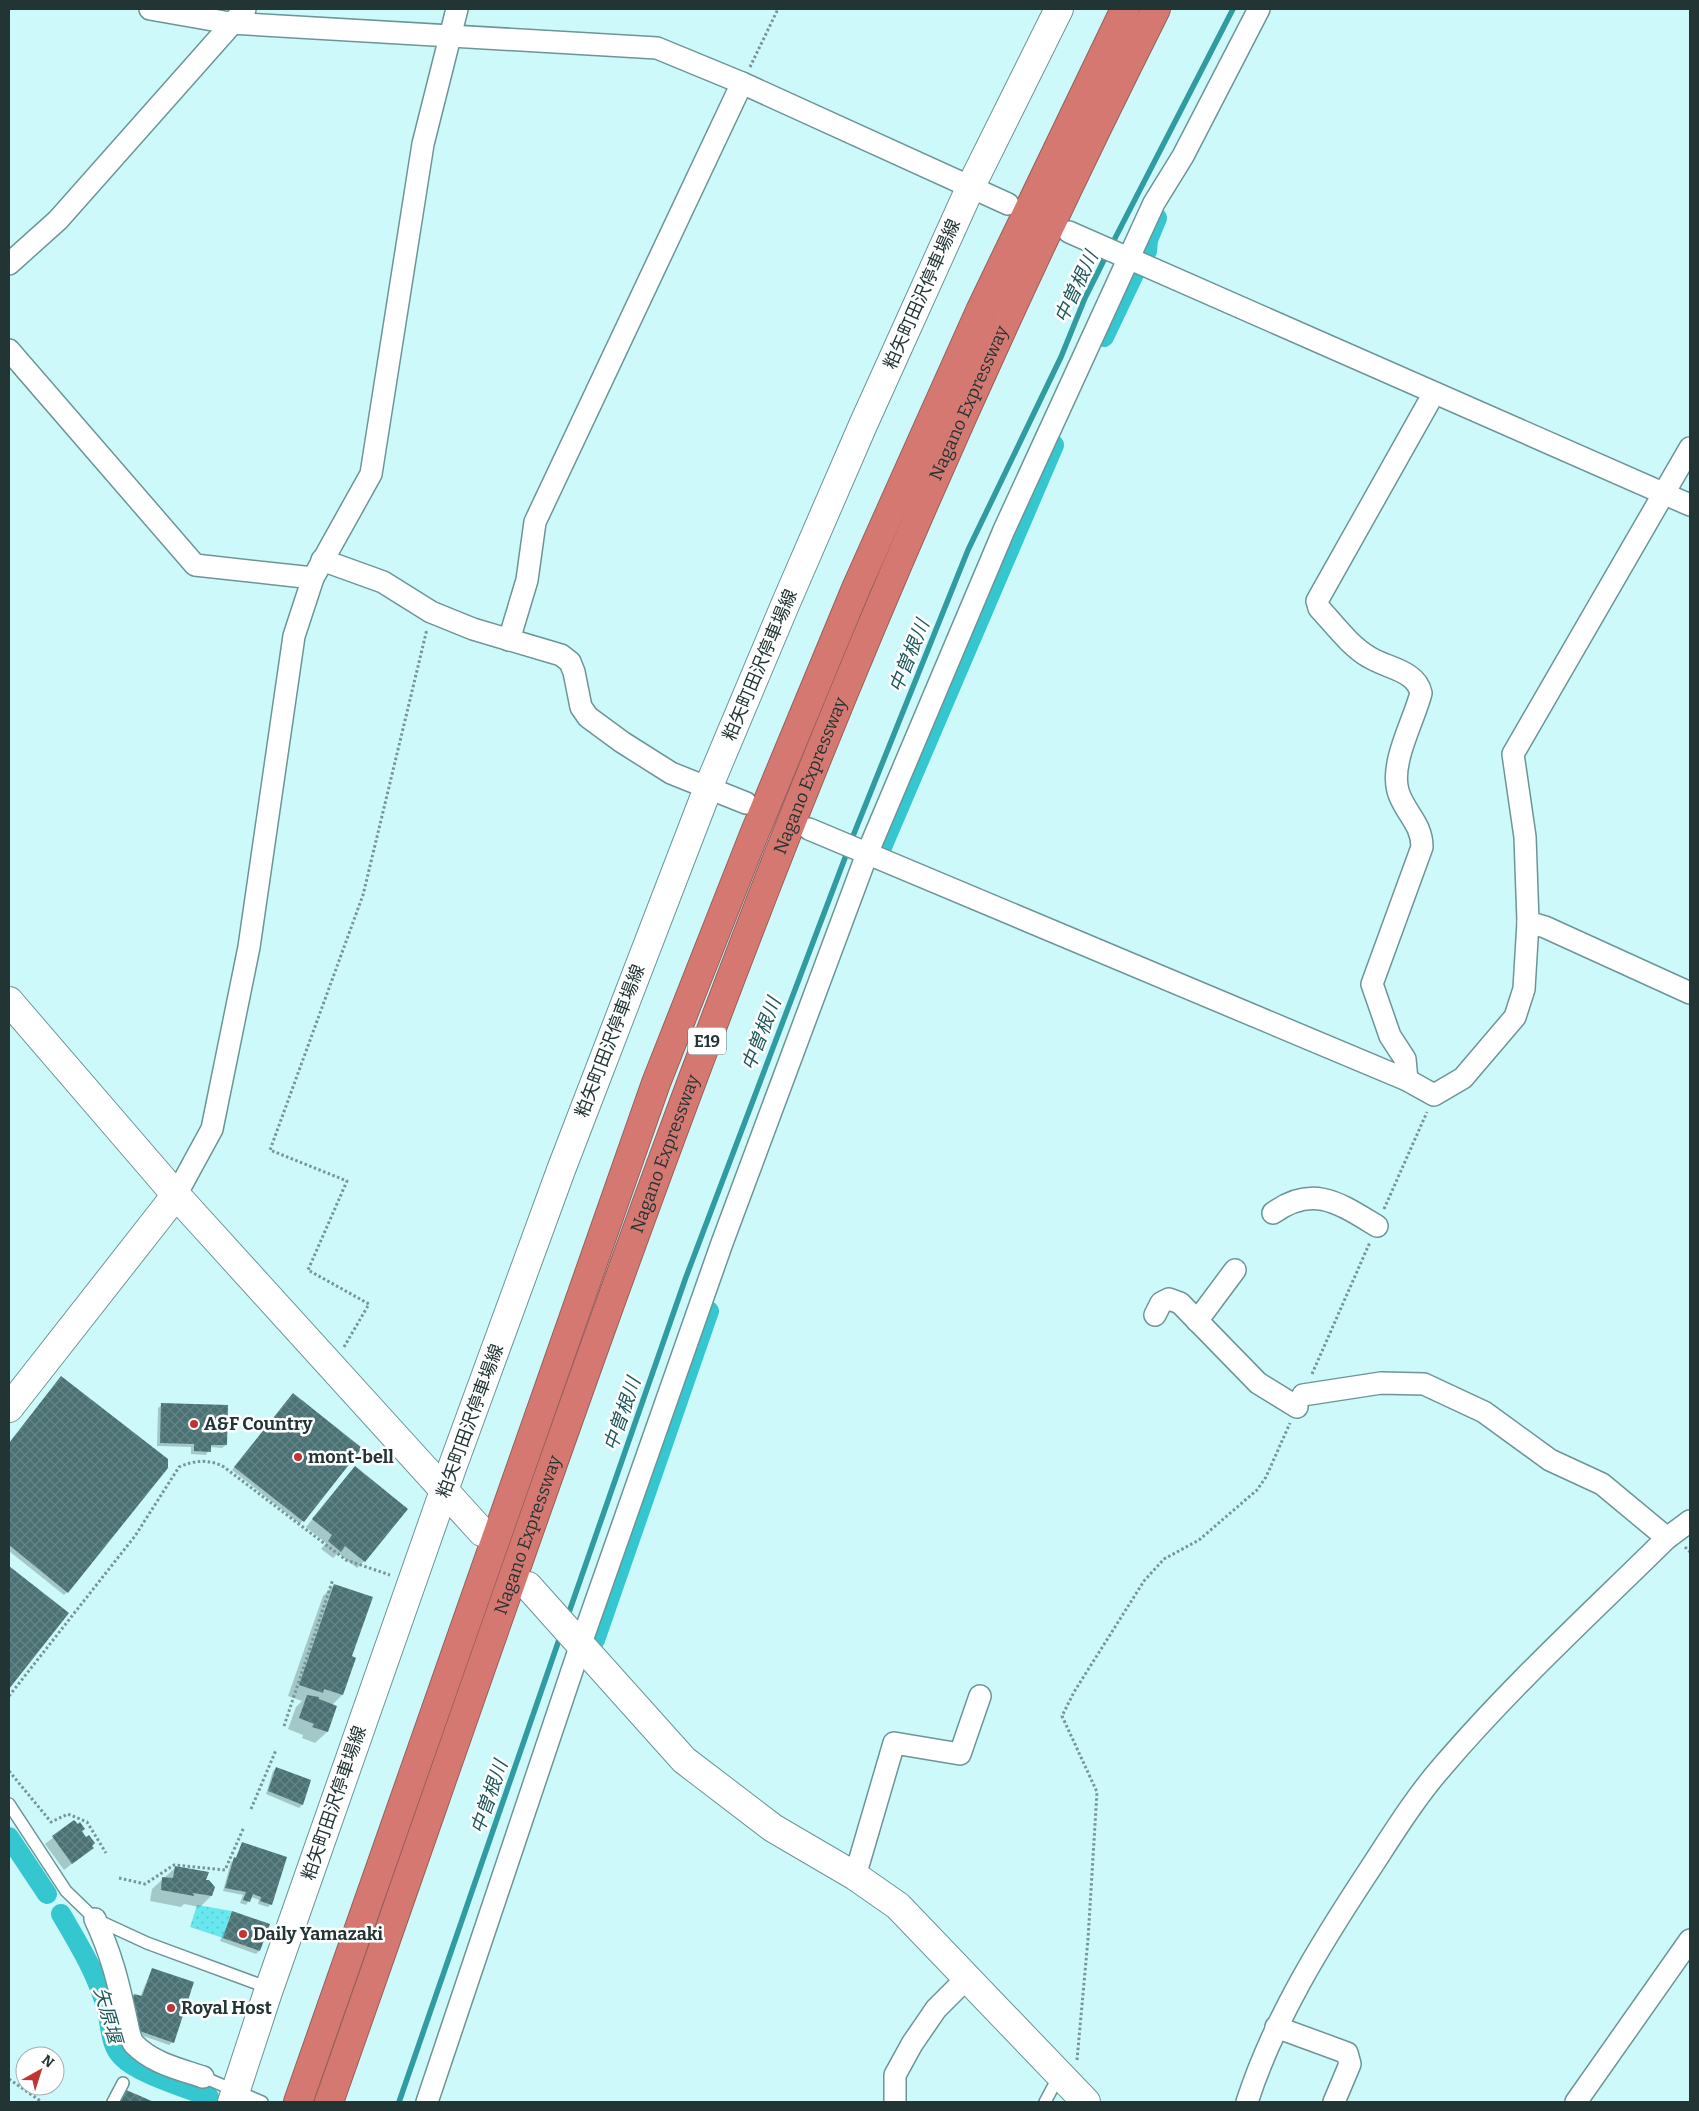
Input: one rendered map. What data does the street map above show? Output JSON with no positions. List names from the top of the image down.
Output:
{
  "streets": {
    "highway": ["Nagano Expressway", "E19"],
    "main road": ["粕矢町田沢停車場線"]
  },
  "water": ["中曽根川", "矢原堰"],
  "places": [
    "A&F Country",
    "mont-bell",
    "Daily Yamazaki",
    "Royal Host"
  ],
  "north": "top right"
}
